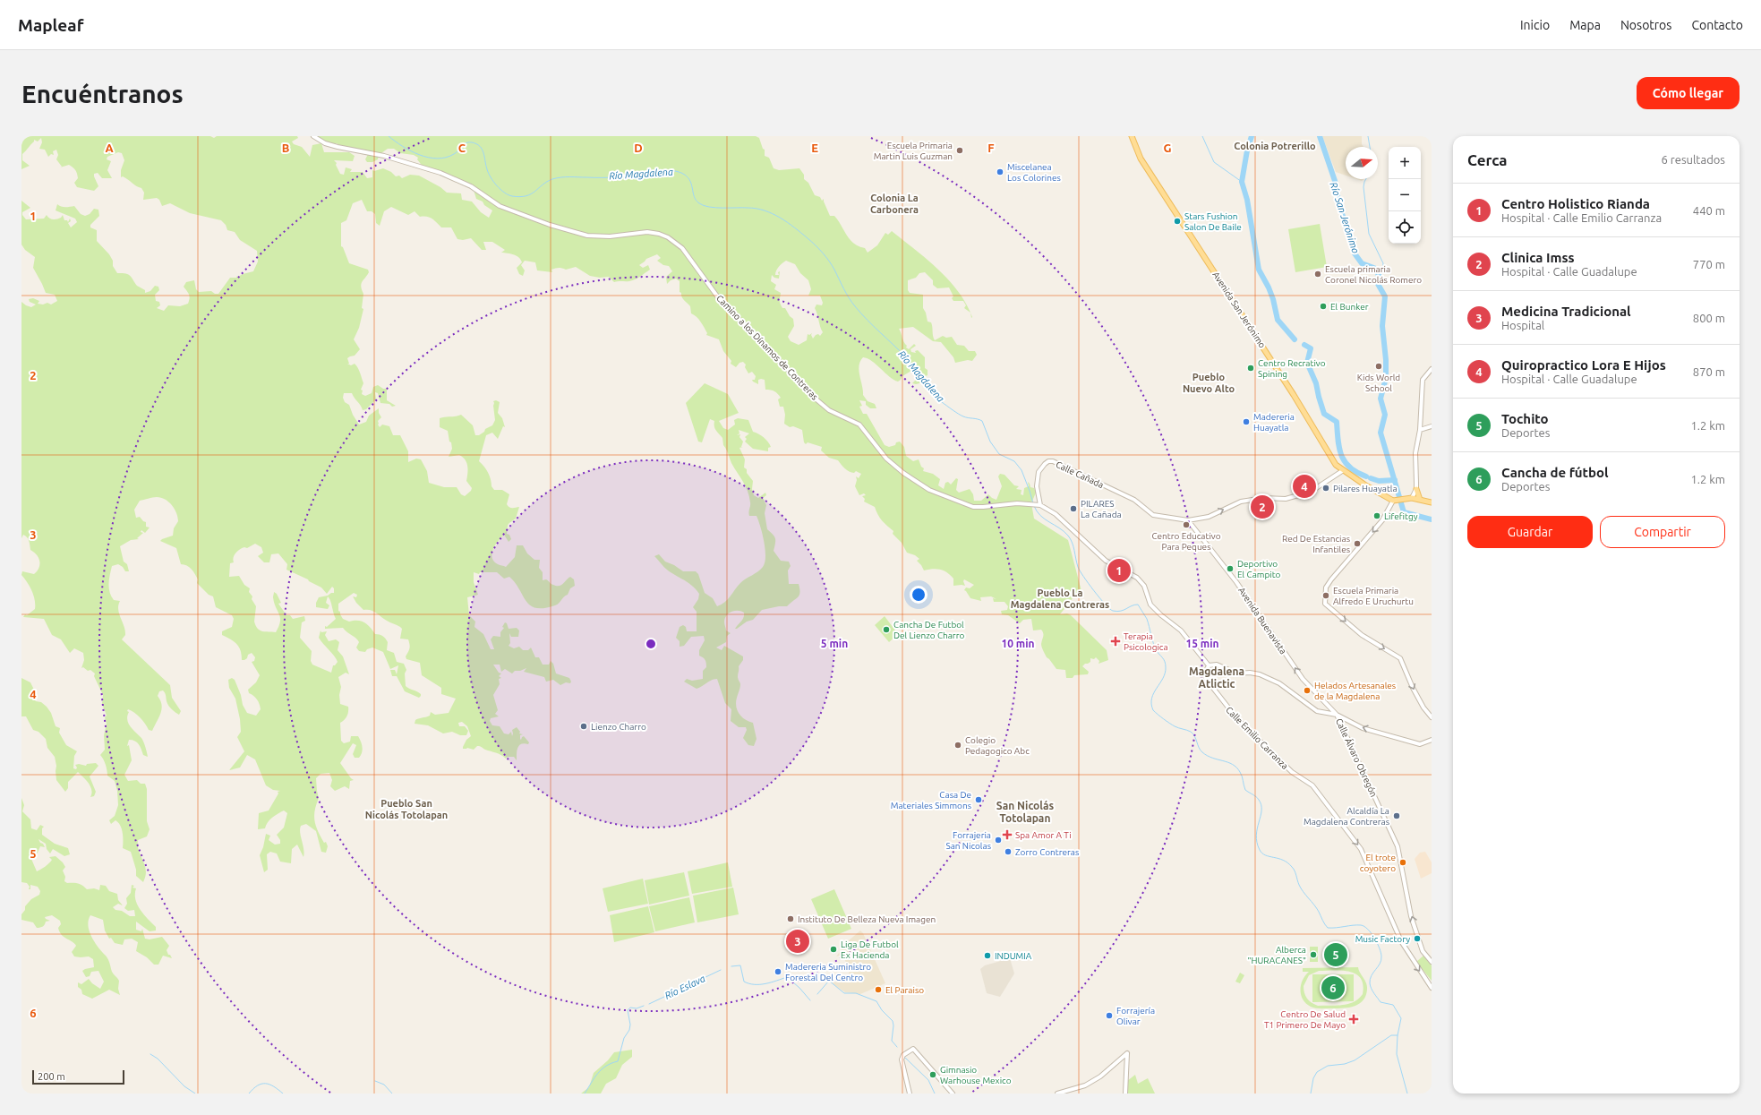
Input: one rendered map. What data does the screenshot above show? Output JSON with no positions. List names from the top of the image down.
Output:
{
  "streets": {
    "main road": ["Avenida San Jerónimo"],
    "street": [
      "Camino a los Dínamos de Contreras",
      "Calle Cañada",
      "Avenida Buenavista",
      "Calle Emilio Carranza",
      "Calle Álvaro Obregón"
    ]
  },
  "crossings": [
    ["Camino a los Dínamos de Contreras", "Calle Cañada"],
    ["Calle Cañada", "Avenida Buenavista"],
    ["Avenida Buenavista", "Calle Álvaro Obregón"]
  ],
  "one_way": ["Avenida Buenavista", "Calle Emilio Carranza", "Calle Álvaro Obregón"],
  "districts": [
    "Colonia Potrerillo",
    "Colonia La Carbonera",
    "Pueblo Nuevo Alto",
    "Pueblo La Magdalena Contreras",
    "Magdalena Atlictic",
    "Pueblo San Nicolás Totolapan",
    "San Nicolás Totolapan"
  ],
  "water": ["Río Magdalena", "Río San Jerónimo", "Río Eslava"],
  "places": {
    "other": [
      "Escuela Primaria Martin Luis Guzman",
      "Miscelanea Los Colorines",
      "Stars Fushion Salon De Baile",
      "Escuela primaria Coronel Nicolás Romero",
      "El Bunker",
      "Kids World School",
      "Centro Recrativo Spining",
      "Madereria Huayatla",
      "Pilares Huayatla",
      "PILARES La Cañada",
      "Lifefitgy",
      "Centro Educativo Para Peques",
      "Red De Estancias Infantiles",
      "Deportivo El Campito",
      "Escuela Primaria Alfredo E Uruchurtu",
      "Cancha De Futbol Del Lienzo Charro",
      "Helados Artesanales de la Magdalena",
      "Lienzo Charro",
      "Colegio Pedagogico Abc",
      "Casa De Materiales Simmons",
      "Alcaldía La Magdalena Contreras",
      "Forrajeria San Nicolas",
      "Zorro Contreras",
      "El trote coyotero",
      "Instituto De Belleza Nueva Imagen",
      "Music Factory",
      "Liga De Futbol Ex Hacienda",
      "Alberca \"HURACANES\"",
      "INDUMIA",
      "Madereria Suministro Forestal Del Centro",
      "El Paraiso",
      "Forrajería Olivar",
      "Gimnasio Warhouse Mexico"
    ],
    "health": ["Terapia Psicologica", "Spa Amor A Ti", "Centro De Salud T1 Primero De Mayo"]
  },
  "scale_bar": "200 m",
  "north": "right",
  "page": {
    "header": "Mapleaf",
    "nav": [
      "Inicio",
      "Mapa",
      "Nosotros",
      "Contacto"
    ],
    "buttons": [
      "Cómo llegar",
      ["Guardar", "Compartir"]
    ],
    "title": "Encuéntranos",
    "heading": ["Cerca", "6 resultados"],
    "map_buttons": ["+", "−"],
    "list": [
      {
        "mark": "1",
        "name": "Centro Holistico Rianda",
        "note": "Hospital · Calle Emilio Carranza",
        "value": "440 m"
      },
      {
        "mark": "2",
        "name": "Clinica Imss",
        "note": "Hospital · Calle Guadalupe",
        "value": "770 m"
      },
      {
        "mark": "3",
        "name": "Medicina Tradicional",
        "note": "Hospital",
        "value": "800 m"
      },
      {
        "mark": "4",
        "name": "Quiropractico Lora E Hijos",
        "note": "Hospital · Calle Guadalupe",
        "value": "870 m"
      },
      {
        "mark": "5",
        "name": "Tochito",
        "note": "Deportes",
        "value": "1.2 km"
      },
      {
        "mark": "6",
        "name": "Cancha de fútbol",
        "note": "Deportes",
        "value": "1.2 km"
      }
    ],
    "pins": [
      "4",
      "2",
      "1",
      "3",
      "5",
      "6"
    ],
    "scale": "200 m"
  },
  "grid": {
    "columns": [
      "A",
      "B",
      "C",
      "D",
      "E",
      "F",
      "G"
    ],
    "rows": [
      "1",
      "2",
      "3",
      "4",
      "5",
      "6"
    ]
  },
  "rings": ["5 min", "10 min", "15 min"]
}
